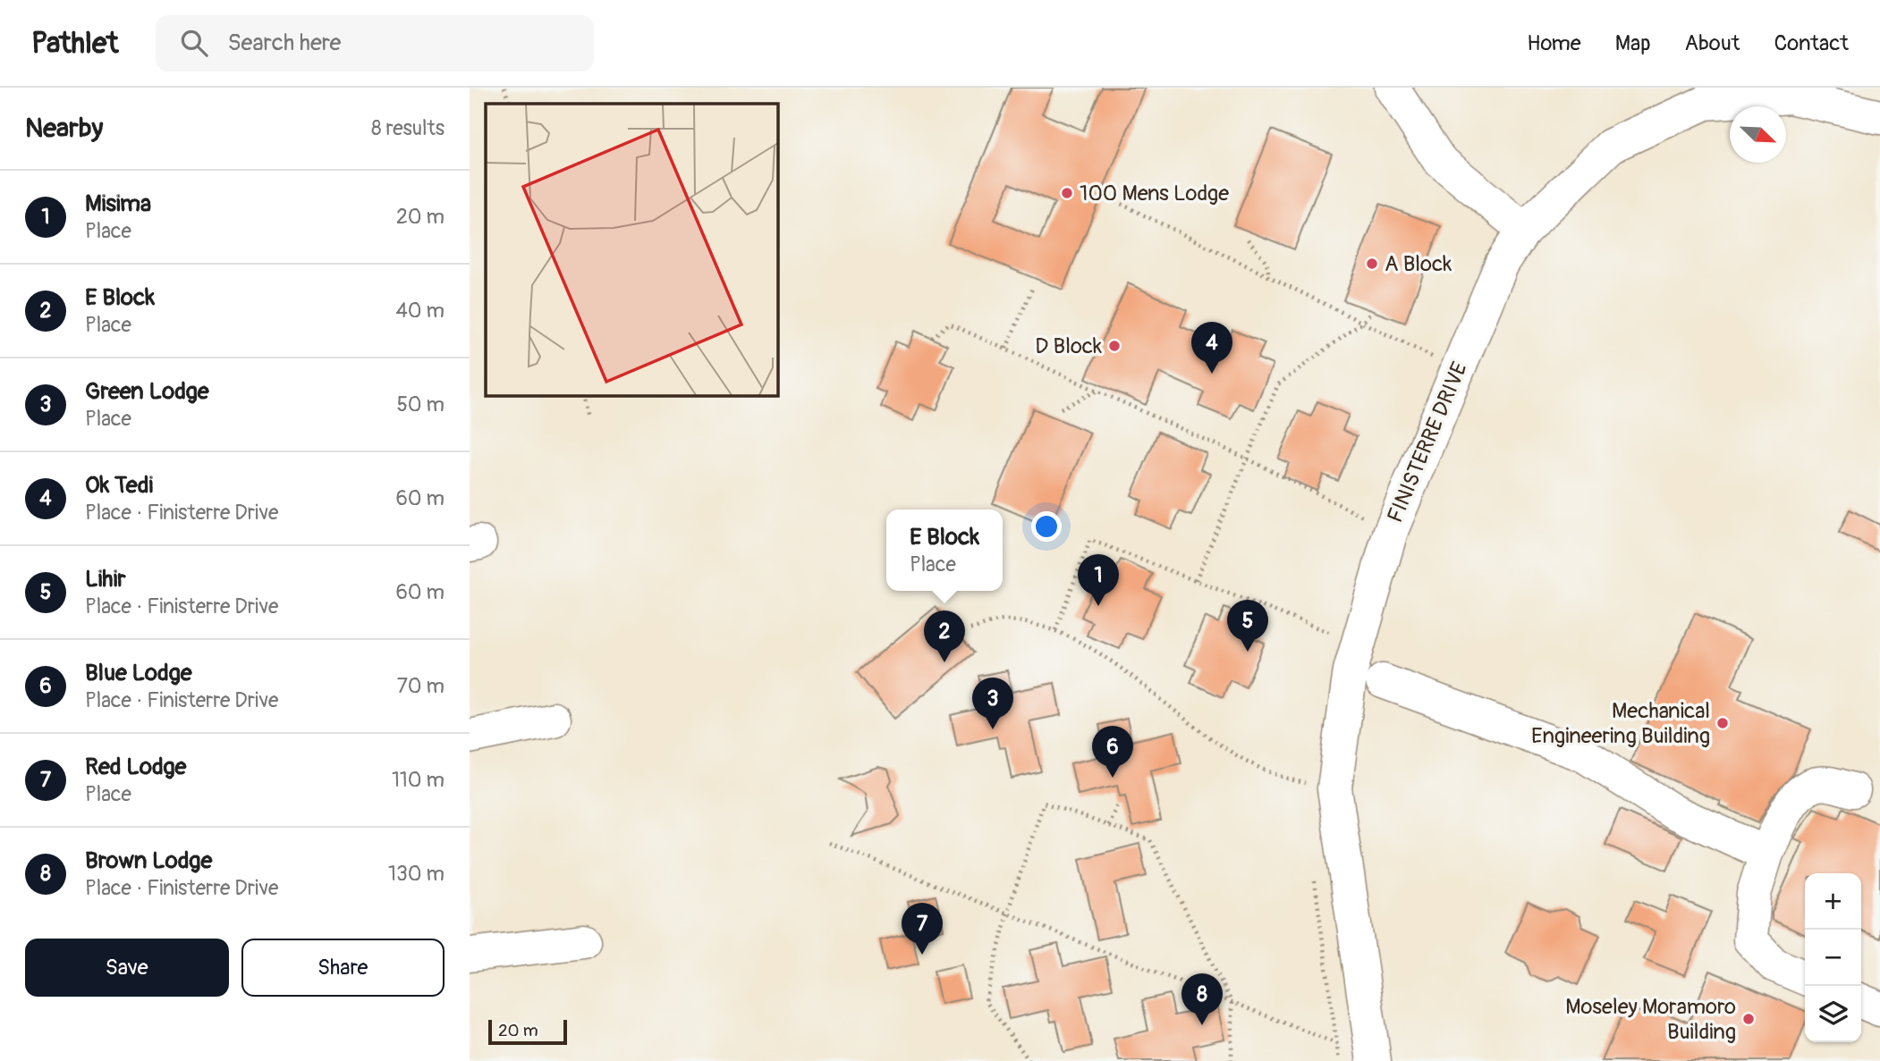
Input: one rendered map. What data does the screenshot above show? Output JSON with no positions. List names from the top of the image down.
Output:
{
  "streets": {
    "street": ["FINISTERRE DRIVE"]
  },
  "places": [
    "100 Mens Lodge",
    "A Block",
    "D Block",
    "Mechanical Engineering Building",
    "Moseley Moramoro Building"
  ],
  "scale_bar": "20 m",
  "north": "bottom right",
  "page": {
    "header": "Pathlet",
    "search": "Search here",
    "nav": [
      "Home",
      "Map",
      "About",
      "Contact"
    ],
    "heading": ["Nearby", "8 results"],
    "list": [
      {
        "mark": "1",
        "name": "Misima",
        "note": "Place",
        "value": "20 m"
      },
      {
        "mark": "2",
        "name": "E Block",
        "note": "Place",
        "value": "40 m"
      },
      {
        "mark": "3",
        "name": "Green Lodge",
        "note": "Place",
        "value": "50 m"
      },
      {
        "mark": "4",
        "name": "Ok Tedi",
        "note": "Place · Finisterre Drive",
        "value": "60 m"
      },
      {
        "mark": "5",
        "name": "Lihir",
        "note": "Place · Finisterre Drive",
        "value": "60 m"
      },
      {
        "mark": "6",
        "name": "Blue Lodge",
        "note": "Place · Finisterre Drive",
        "value": "70 m"
      },
      {
        "mark": "7",
        "name": "Red Lodge",
        "note": "Place",
        "value": "110 m"
      },
      {
        "mark": "8",
        "name": "Brown Lodge",
        "note": "Place · Finisterre Drive",
        "value": "130 m"
      }
    ],
    "pins": [
      "4",
      "1",
      "5",
      "2",
      "3",
      "6",
      "7",
      "8"
    ],
    "popup": ["E Block", "Place"],
    "map_buttons": ["+", "−"],
    "buttons": ["Save", "Share"],
    "scale": "20 m"
  }
}
